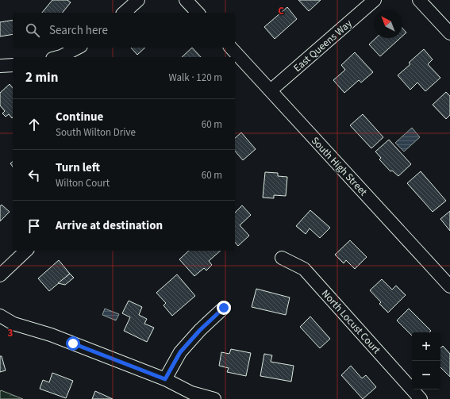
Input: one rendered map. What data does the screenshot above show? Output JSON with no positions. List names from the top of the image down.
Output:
{
  "streets": {
    "street": ["East Queens Way", "South High Street", "North Locust Court"]
  },
  "crossings": [
    ["East Queens Way", "South High Street"]
  ],
  "north": "top left",
  "page": {
    "search": "Search here",
    "heading": ["2 min", "Walk · 120 m"],
    "list": [
      ["Continue", "South Wilton Drive", "60 m"],
      ["Turn left", "Wilton Court", "60 m"],
      "Arrive at destination"
    ],
    "map_buttons": ["+", "−"]
  },
  "grid": {
    "columns": ["C"],
    "rows": ["3"]
  }
}
